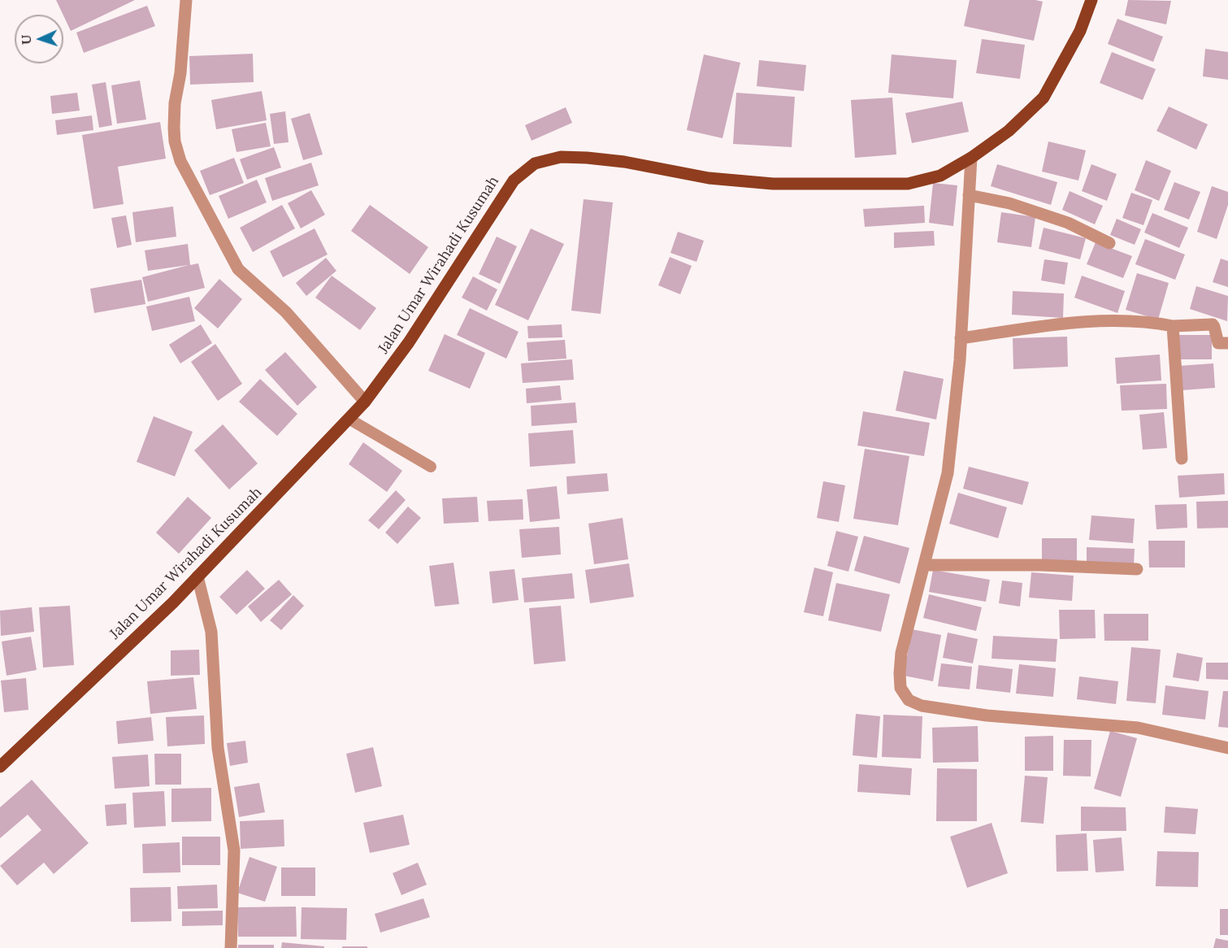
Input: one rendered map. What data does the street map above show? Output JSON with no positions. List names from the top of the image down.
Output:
{
  "streets": {
    "main road": ["Jalan Umar Wirahadi Kusumah"]
  },
  "north": "left"
}
